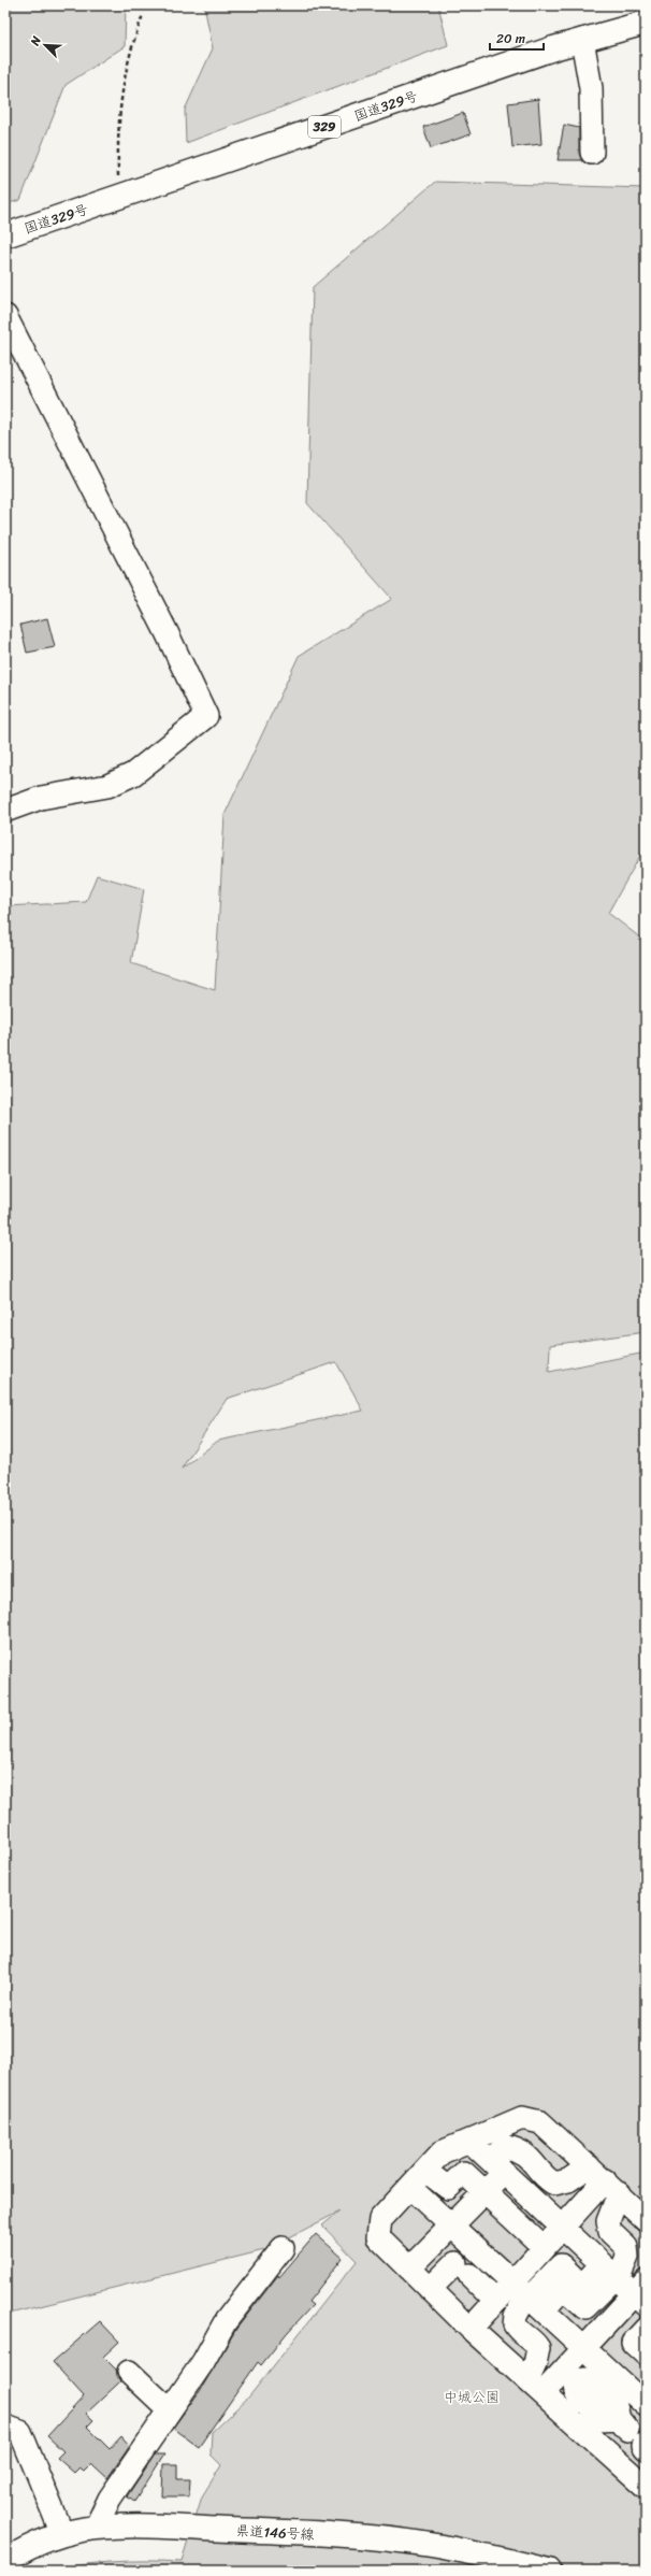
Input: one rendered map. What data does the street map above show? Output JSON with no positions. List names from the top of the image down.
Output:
{
  "streets": {
    "main road": ["国道329号", "329", "県道146号線"]
  },
  "parks": ["中城公園"],
  "scale_bar": "20 m",
  "north": "top left"
}
